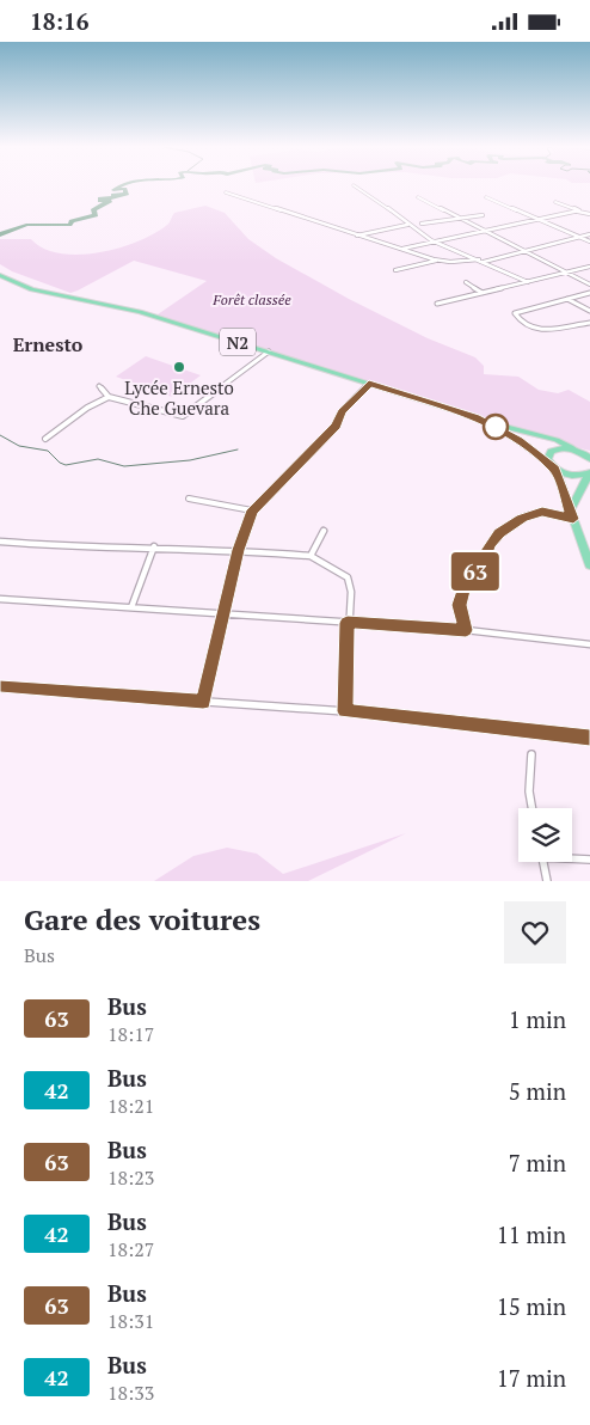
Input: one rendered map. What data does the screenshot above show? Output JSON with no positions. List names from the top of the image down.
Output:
{
  "streets": {
    "highway": ["N2"]
  },
  "districts": ["Ernesto"],
  "parks": ["Forêt classée"],
  "places": ["Lycée Ernesto Che Guevara"],
  "lines": ["bus line 63"],
  "page": {
    "status": "18:16",
    "on_map": "63",
    "heading": ["Gare des voitures", "Bus"],
    "list": [
      {
        "mark": "63",
        "name": "Bus",
        "note": "18:17",
        "value": "1 min"
      },
      {
        "mark": "42",
        "name": "Bus",
        "note": "18:21",
        "value": "5 min"
      },
      {
        "mark": "63",
        "name": "Bus",
        "note": "18:23",
        "value": "7 min"
      },
      {
        "mark": "42",
        "name": "Bus",
        "note": "18:27",
        "value": "11 min"
      },
      {
        "mark": "63",
        "name": "Bus",
        "note": "18:31",
        "value": "15 min"
      },
      {
        "mark": "42",
        "name": "Bus",
        "note": "18:33",
        "value": "17 min"
      }
    ]
  }
}
